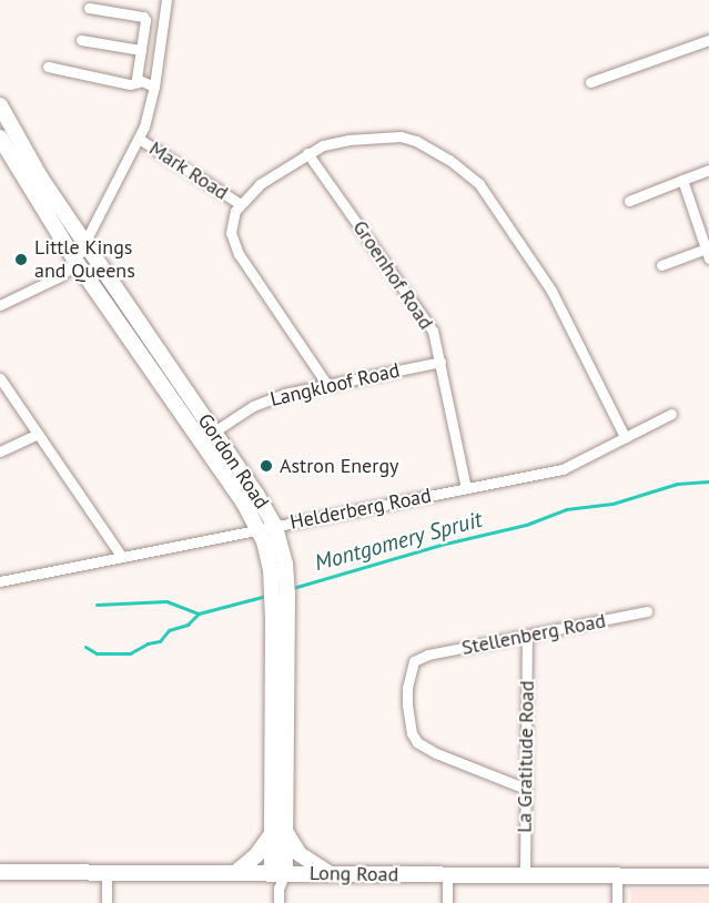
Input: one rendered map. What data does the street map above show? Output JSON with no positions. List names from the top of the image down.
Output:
{
  "streets": {
    "street": [
      "Mark Road",
      "Groenhof Road",
      "Langkloof Road",
      "Gordon Road",
      "Helderberg Road",
      "Stellenberg Road",
      "La Gratitude Road",
      "Long Road"
    ]
  },
  "crossings": [
    ["Groenhof Road", "Langkloof Road"],
    ["Groenhof Road", "Helderberg Road"],
    ["Langkloof Road", "Gordon Road"],
    ["Gordon Road", "Helderberg Road"],
    ["Gordon Road", "Long Road"],
    ["Stellenberg Road", "La Gratitude Road"],
    ["La Gratitude Road", "Long Road"]
  ],
  "water": ["Montgomery Spruit"],
  "places": ["Little Kings and Queens", "Astron Energy"]
}
